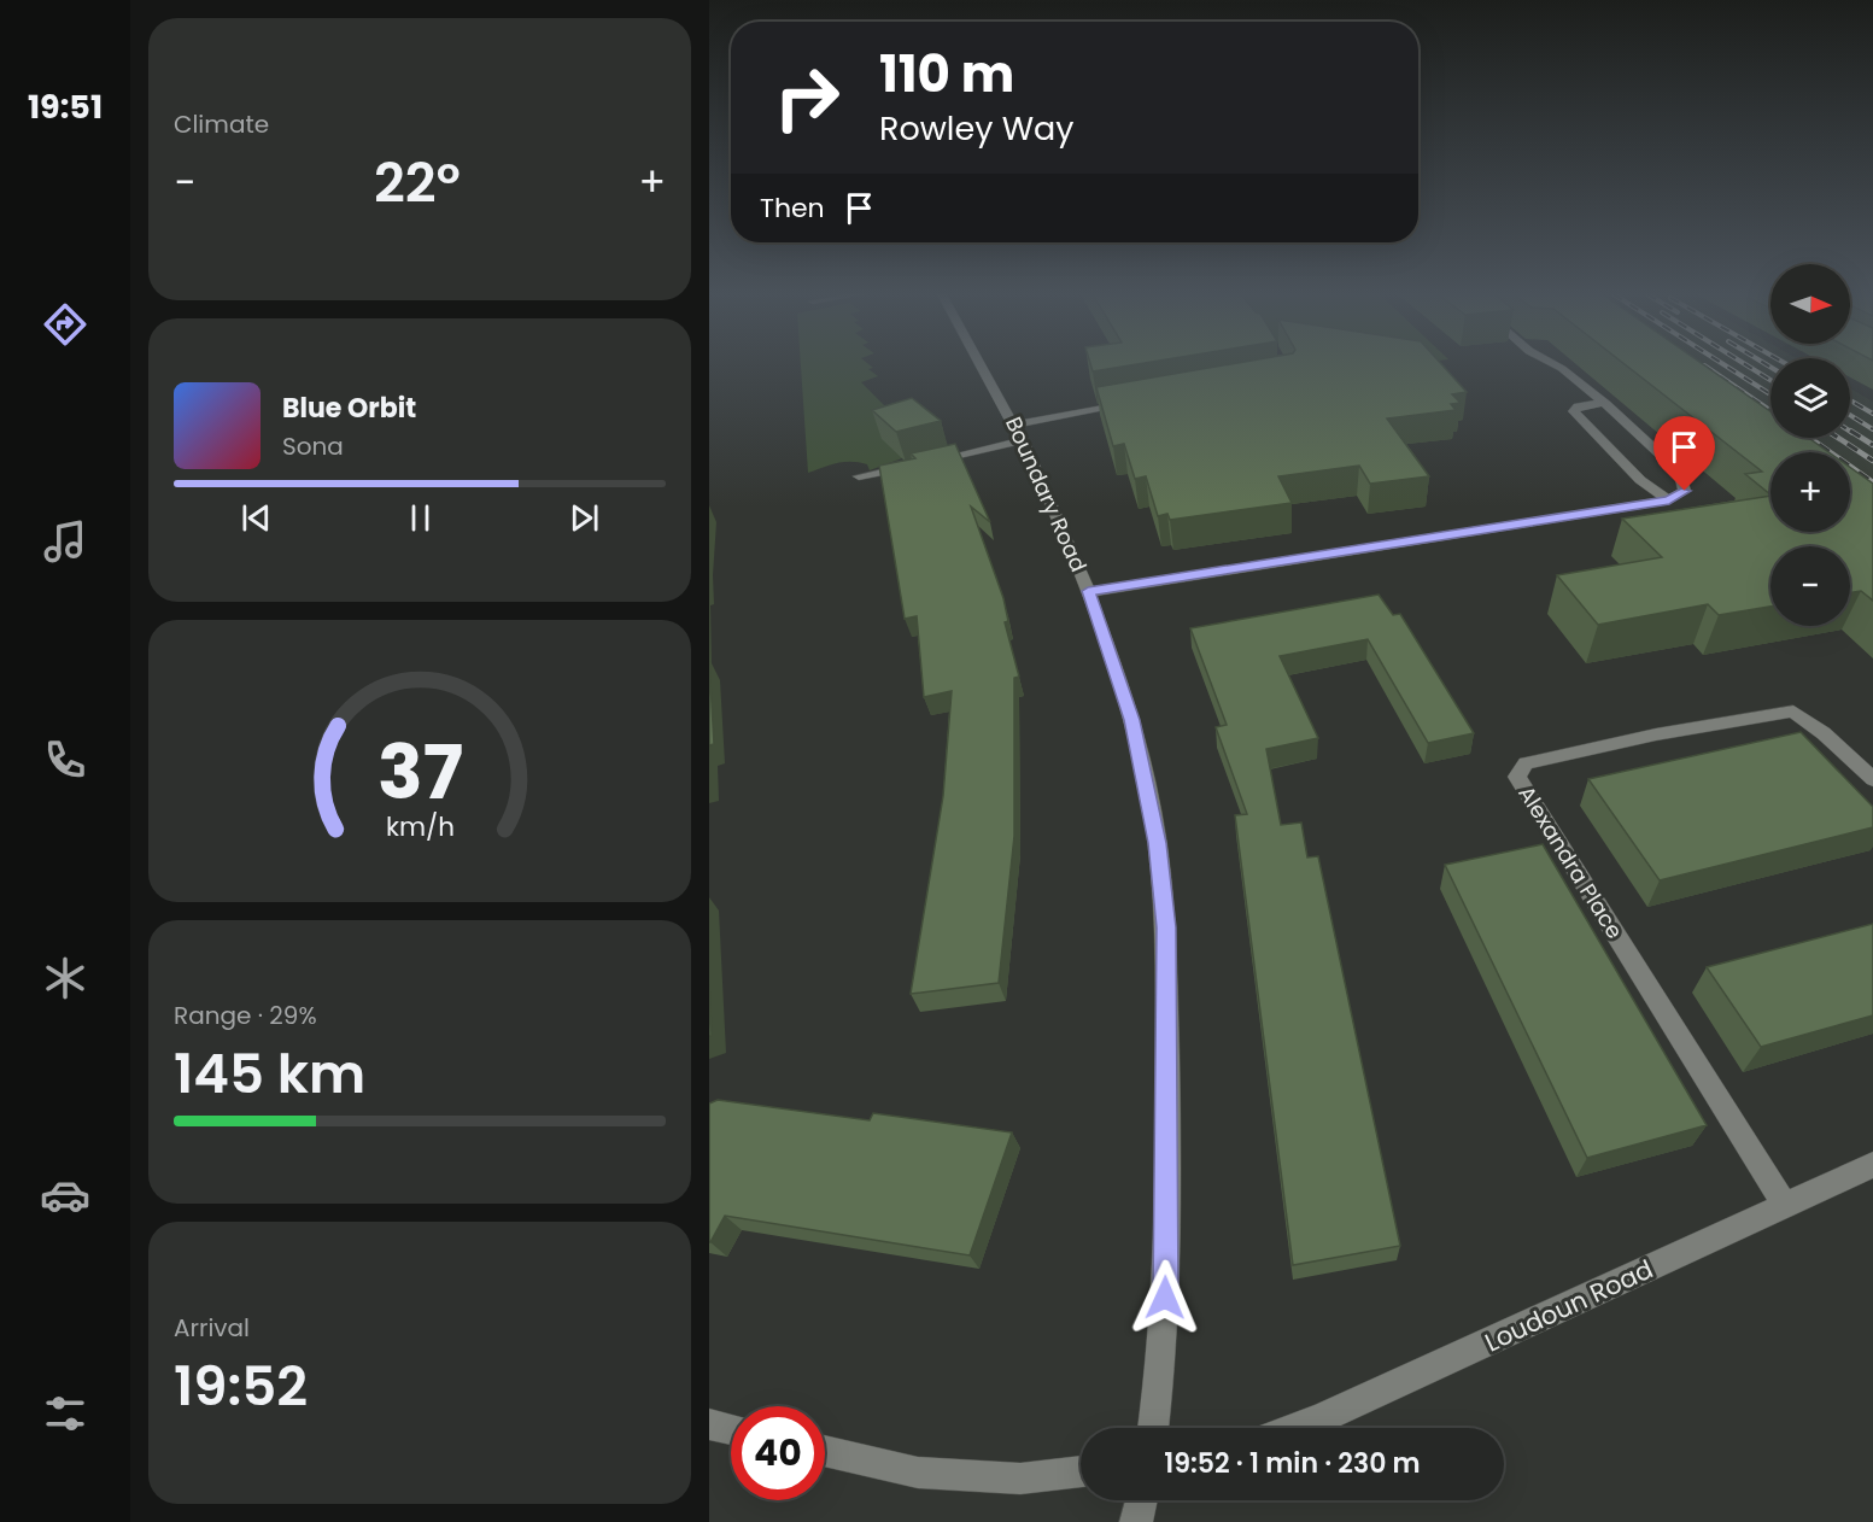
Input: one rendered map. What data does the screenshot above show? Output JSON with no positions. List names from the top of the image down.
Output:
{
  "streets": {
    "street": ["Boundary Road", "Alexandra Place", "Loudoun Road"]
  },
  "crossings": [
    ["Alexandra Place", "Loudoun Road"]
  ],
  "north": "right",
  "page": {
    "tabs": "19:51",
    "tile": [
      "Climate",
      ["Range · 29%", "145 km"],
      ["Arrival", "19:52"]
    ],
    "turn": ["110 m", "Rowley Way"],
    "heat": ["−", "22°", "+"],
    "then": "Then",
    "map_buttons": ["+", "−"],
    "song": ["Blue Orbit", "Sona"],
    "limit": "40",
    "trip": "19:52 · 1 min · 230 m",
    "gauge": ["37", "km/h"]
  }
}
